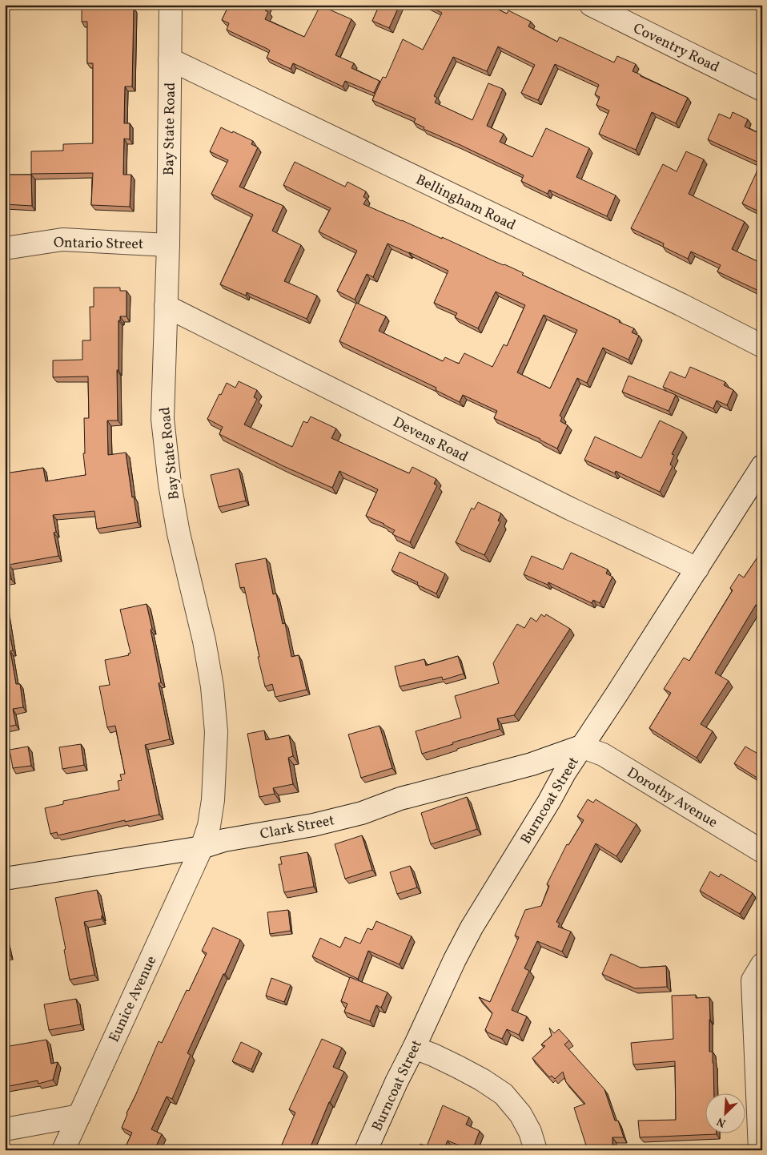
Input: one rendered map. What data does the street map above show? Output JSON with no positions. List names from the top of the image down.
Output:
{
  "streets": {
    "street": [
      "Coventry Road",
      "Bay State Road",
      "Bellingham Road",
      "Ontario Street",
      "Devens Road",
      "Dorothy Avenue",
      "Burncoat Street",
      "Clark Street",
      "Eunice Avenue"
    ]
  },
  "crossings": [
    ["Bay State Road", "Bellingham Road"],
    ["Bay State Road", "Ontario Street"],
    ["Bay State Road", "Devens Road"],
    ["Bay State Road", "Clark Street"],
    ["Bay State Road", "Eunice Avenue"],
    ["Devens Road", "Burncoat Street"],
    ["Dorothy Avenue", "Burncoat Street"],
    ["Dorothy Avenue", "Clark Street"],
    ["Burncoat Street", "Clark Street"],
    ["Clark Street", "Eunice Avenue"]
  ],
  "north": "bottom left"
}
